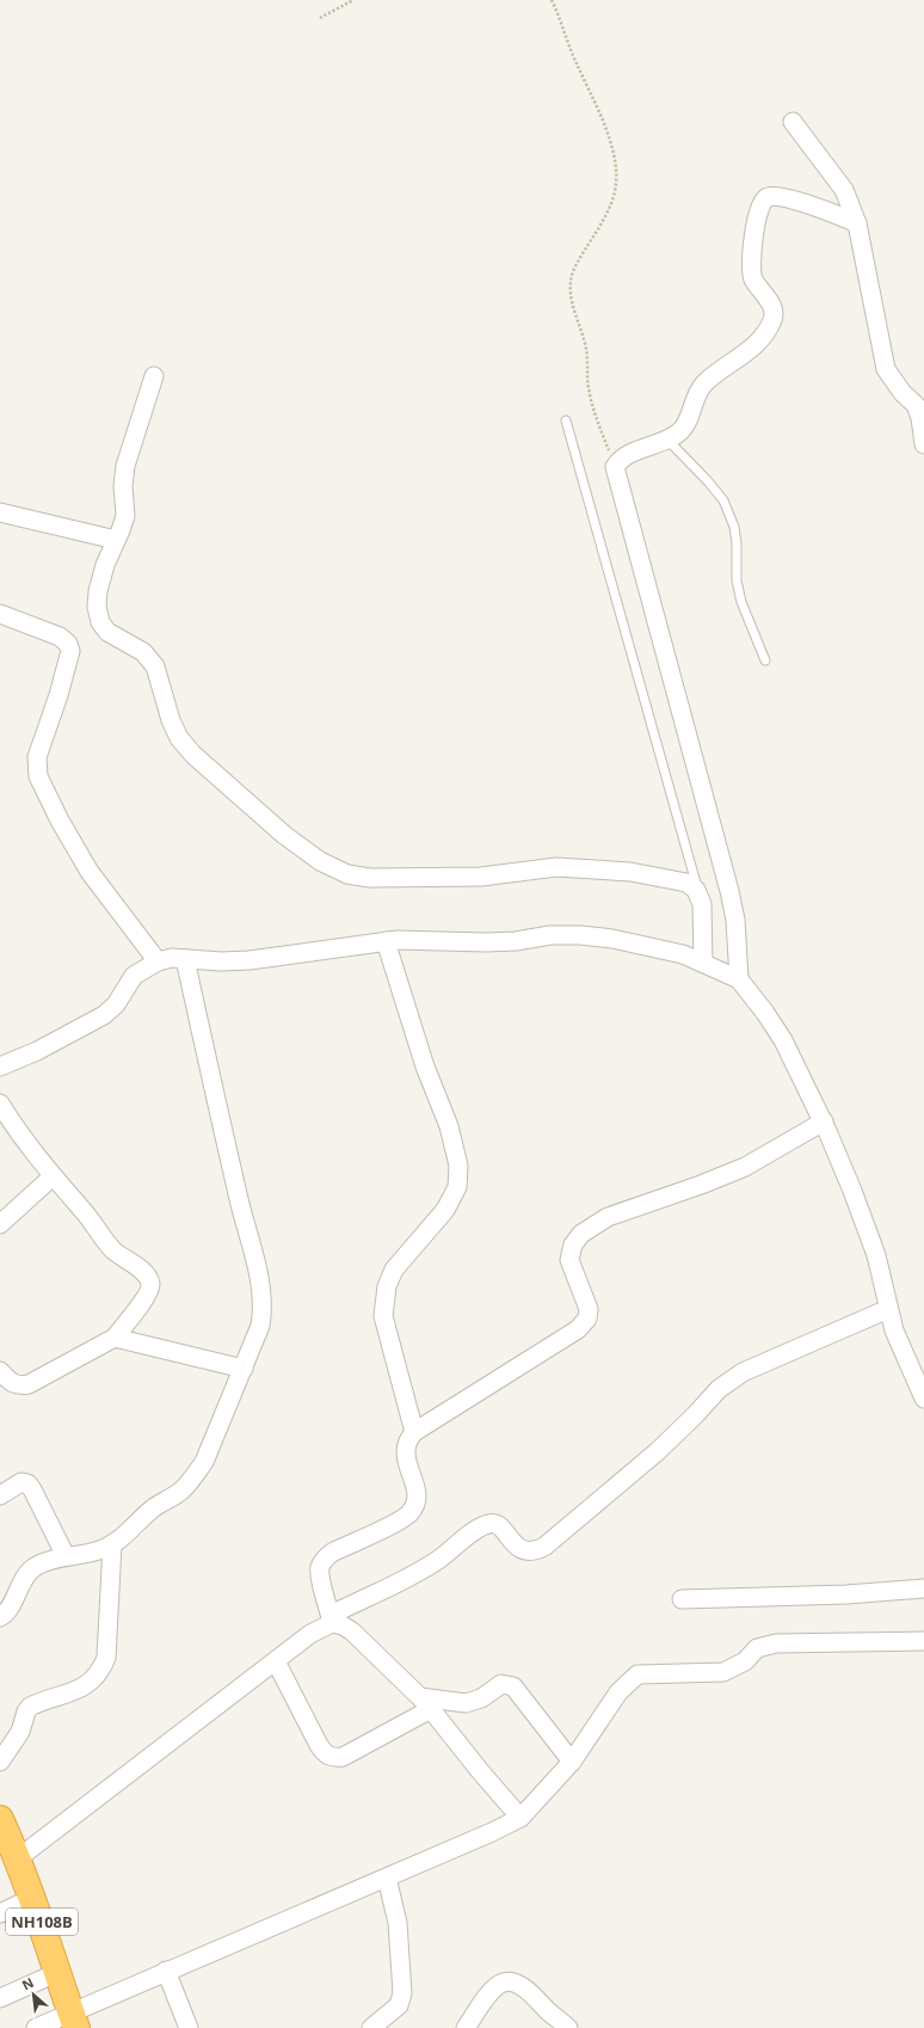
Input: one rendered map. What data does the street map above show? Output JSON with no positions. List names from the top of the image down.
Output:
{
  "streets": {
    "highway": ["NH108B"]
  },
  "north": "top left"
}
